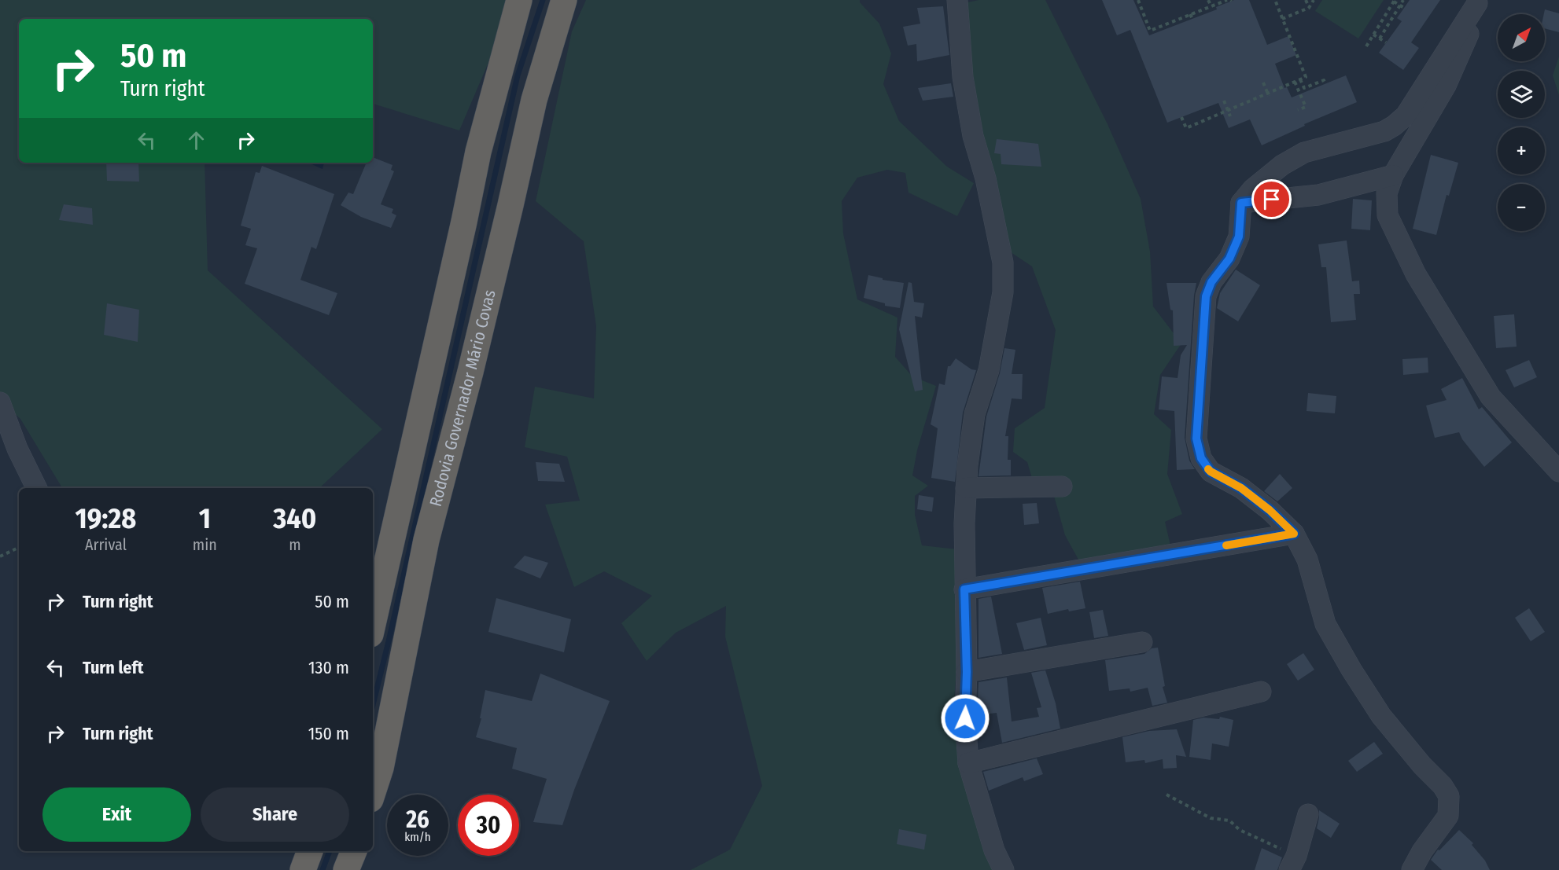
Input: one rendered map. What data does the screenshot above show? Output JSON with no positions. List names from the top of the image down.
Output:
{
  "streets": {
    "highway": ["Rodovia Governador Mário Covas"]
  },
  "north": "top right",
  "page": {
    "map_buttons": ["+", "−"],
    "turn": ["50 m", "Turn right"],
    "eta": [
      "19:28",
      "Arrival",
      "1",
      "min",
      "340",
      "m"
    ],
    "list": [
      {
        "name": "Turn right",
        "value": "50 m"
      },
      {
        "name": "Turn left",
        "value": "130 m"
      },
      {
        "name": "Turn right",
        "value": "150 m"
      }
    ],
    "buttons": ["Exit", "Share"],
    "speed": "26 km/h",
    "limit": "30"
  }
}
